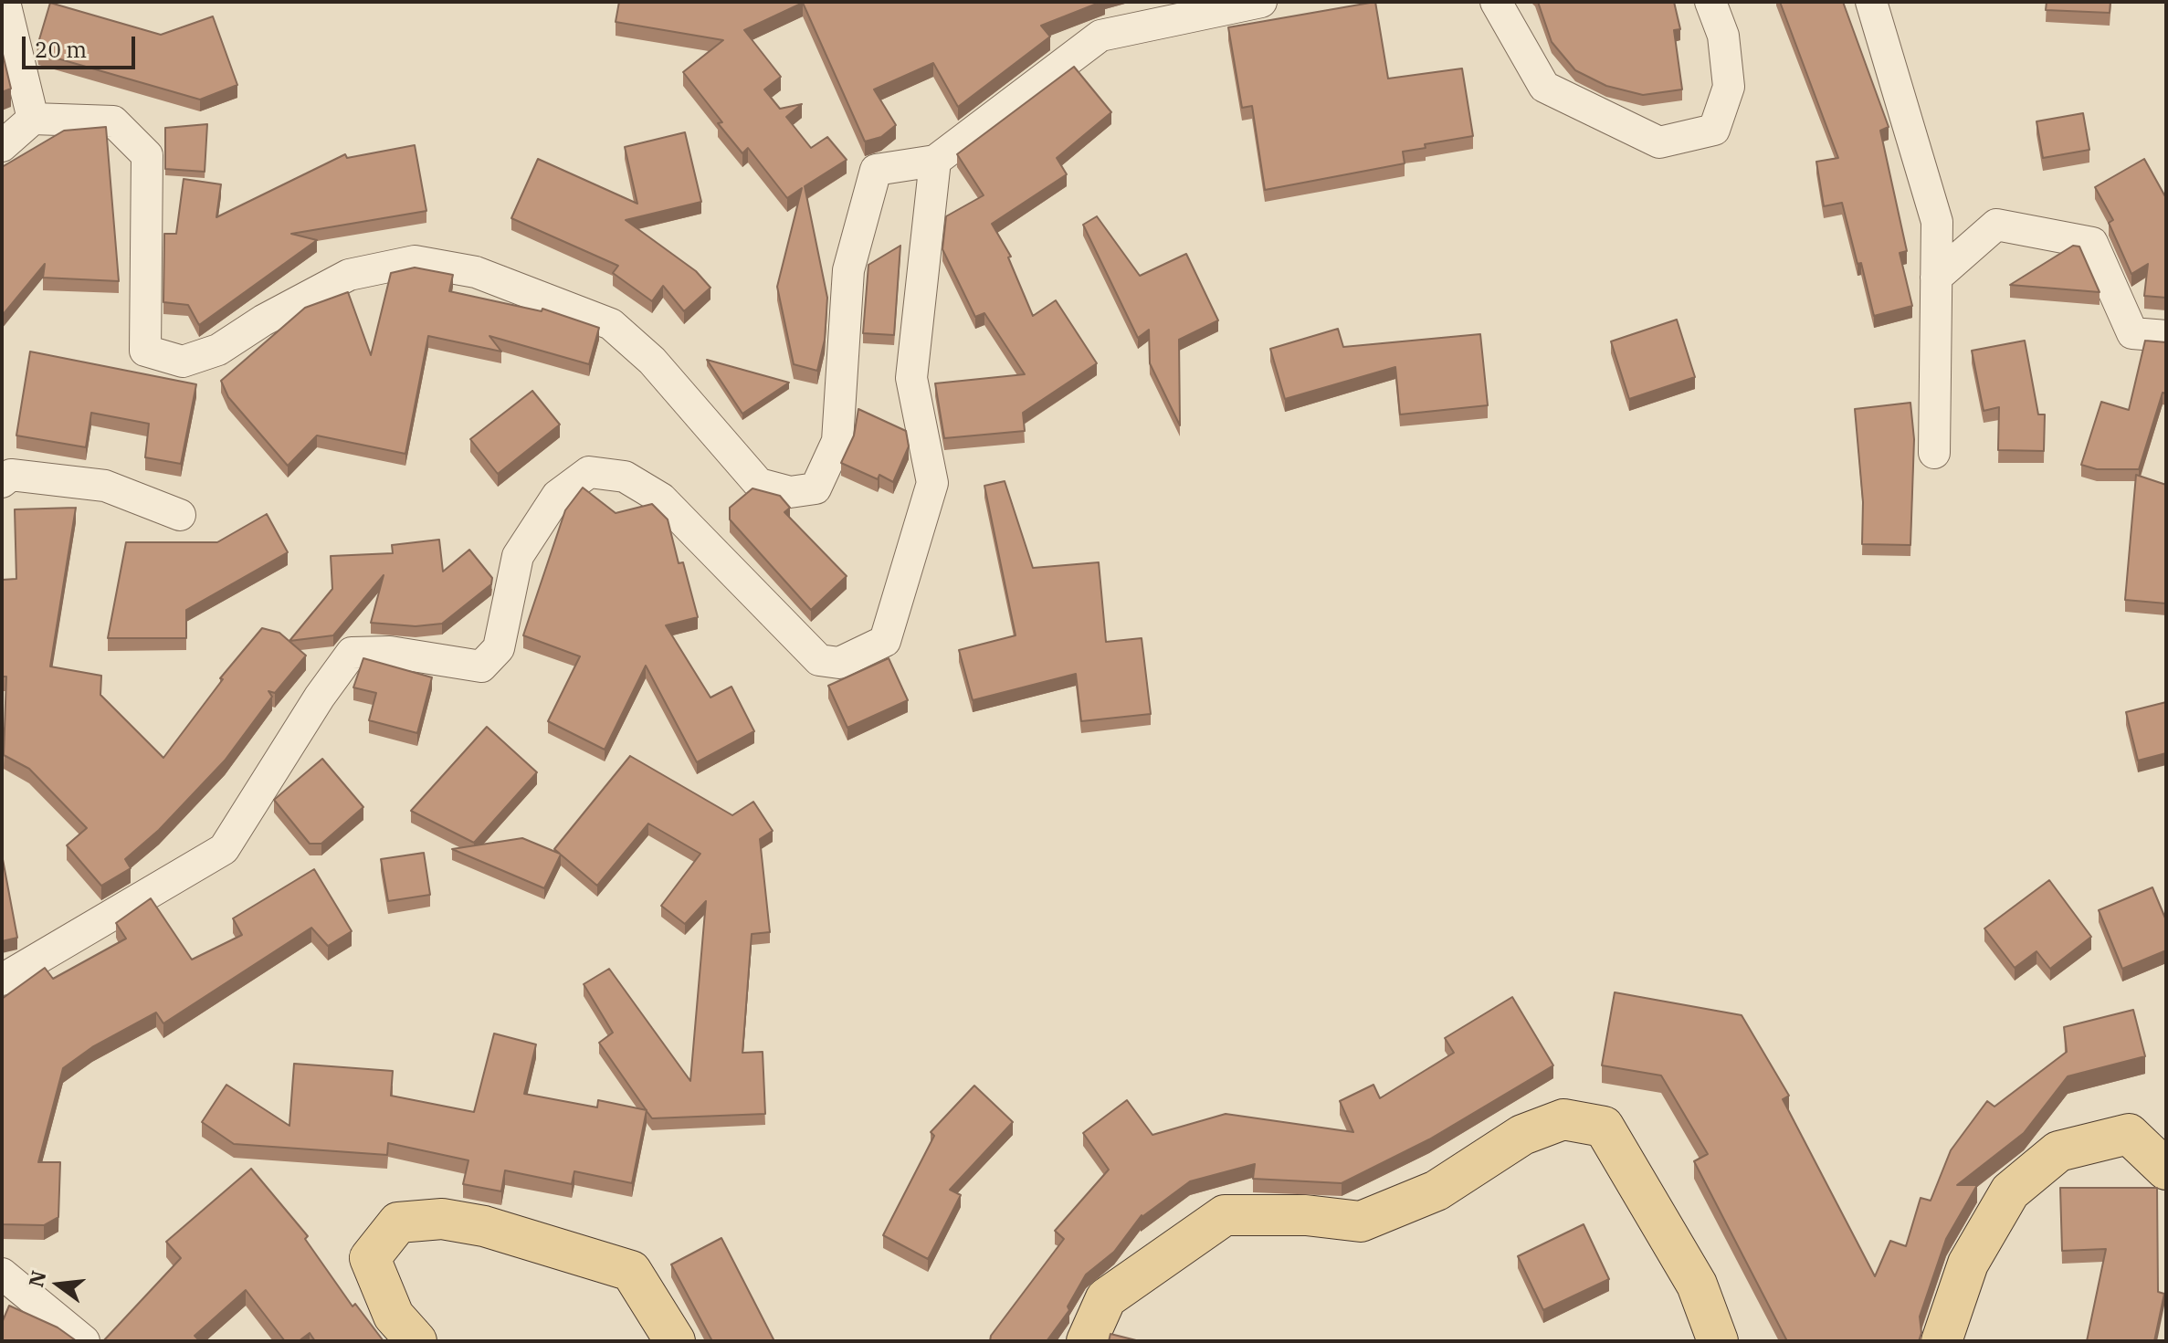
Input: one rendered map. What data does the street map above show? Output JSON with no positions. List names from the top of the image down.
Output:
{
  "scale_bar": "20 m",
  "north": "left"
}
